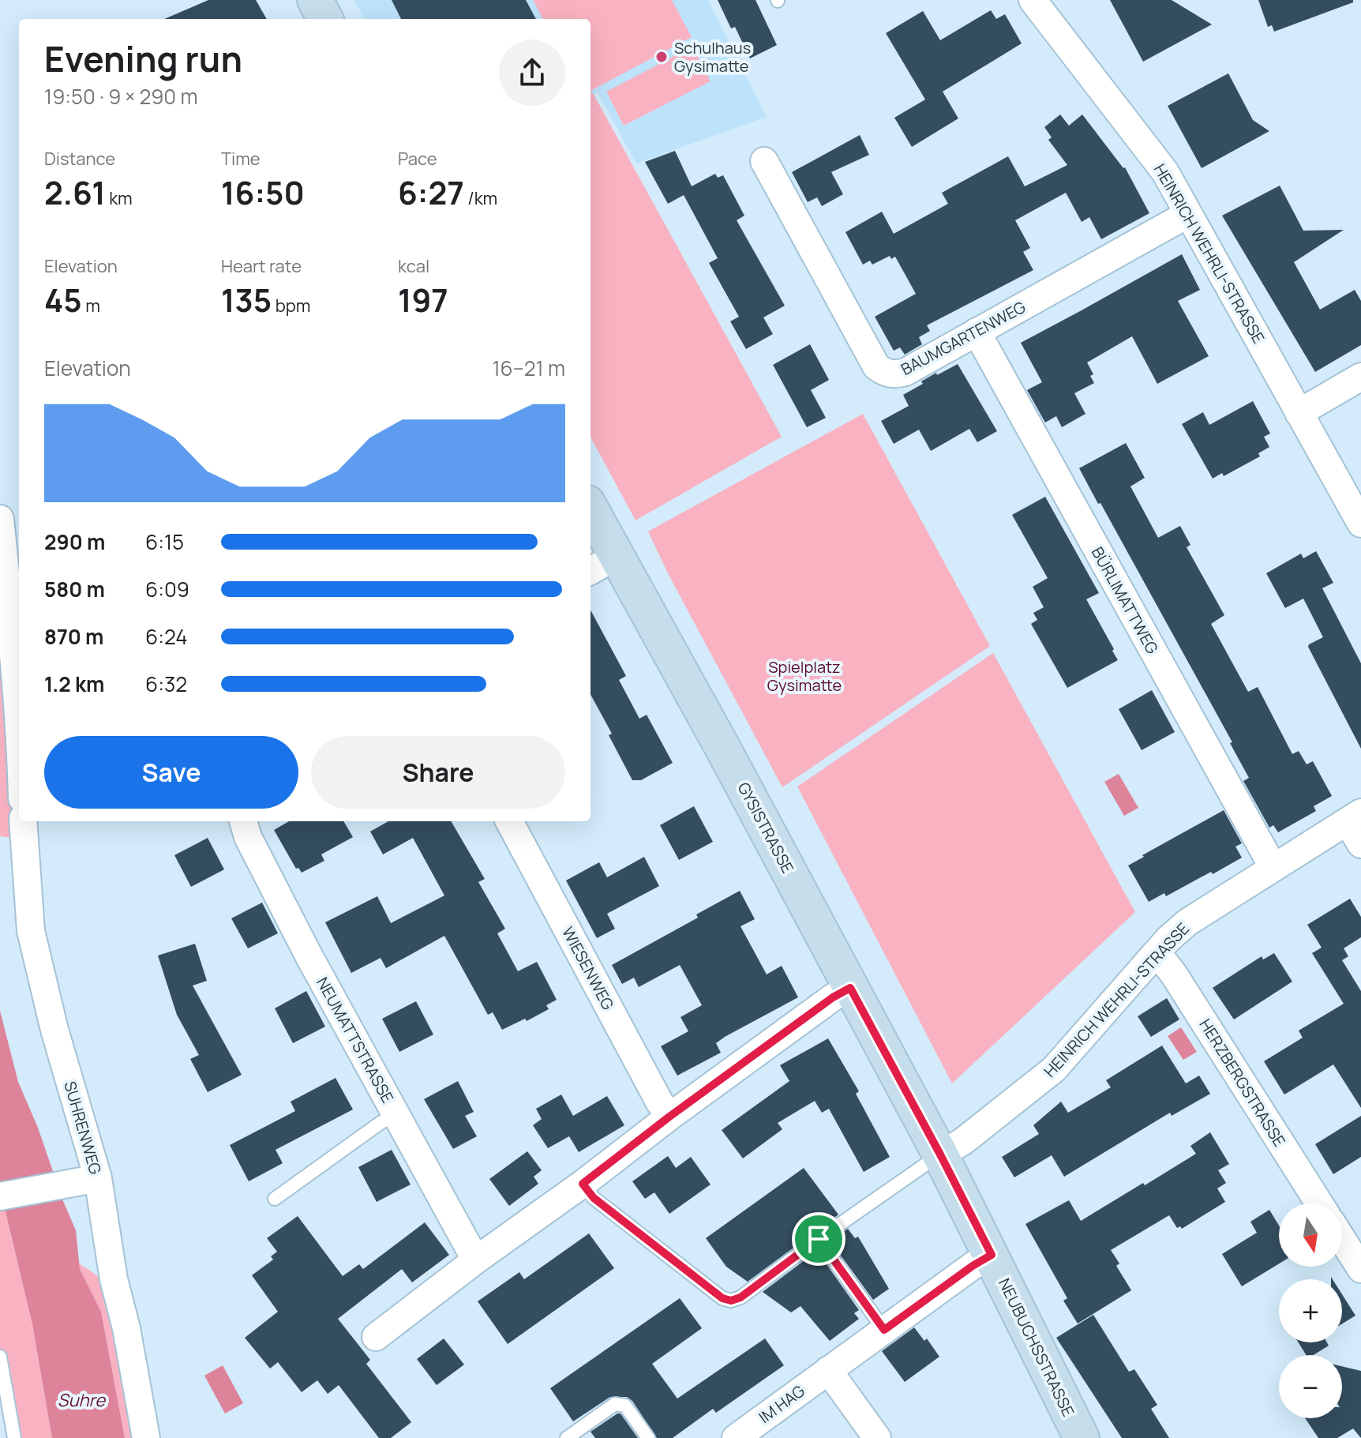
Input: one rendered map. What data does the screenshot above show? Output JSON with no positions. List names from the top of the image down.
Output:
{
  "streets": {
    "street": [
      "HEINRICH WEHRLI-STRASSE",
      "BAUMGARTENWEG",
      "BÜRLIMATTWEG",
      "GYSISTRASSE",
      "WIESENWEG",
      "NEUMATTSTRASSE",
      "HERZBERGSTRASSE",
      "SUHRENWEG",
      "NEUBUCHSSTRASSE",
      "IM HAG"
    ]
  },
  "crossings": [
    ["HEINRICH WEHRLI-STRASSE", "BAUMGARTENWEG"],
    ["HEINRICH WEHRLI-STRASSE", "BÜRLIMATTWEG"],
    ["HEINRICH WEHRLI-STRASSE", "GYSISTRASSE"],
    ["HEINRICH WEHRLI-STRASSE", "HERZBERGSTRASSE"],
    ["HEINRICH WEHRLI-STRASSE", "NEUBUCHSSTRASSE"],
    ["BAUMGARTENWEG", "BÜRLIMATTWEG"],
    ["GYSISTRASSE", "NEUBUCHSSTRASSE"],
    ["NEUBUCHSSTRASSE", "IM HAG"]
  ],
  "water": ["Suhre"],
  "parks": ["Spielplatz Gysimatte"],
  "places": ["Schulhaus Gysimatte"],
  "north": "bottom",
  "page": {
    "heading": ["Evening run", "19:50 · 9 × 290 m"],
    "stats": [
      ["Distance", "2.61 km"],
      ["Time", "16:50"],
      ["Pace", "6:27 /km"],
      ["Elevation", "45 m"],
      ["Heart rate", "135 bpm"],
      ["kcal", "197"]
    ],
    "chart": ["Elevation", "16–21 m"],
    "list": [
      {
        "name": "290 m",
        "note": "6:15"
      },
      {
        "name": "580 m",
        "note": "6:09"
      },
      {
        "name": "870 m",
        "note": "6:24"
      },
      {
        "name": "1.2 km",
        "note": "6:32"
      }
    ],
    "buttons": ["Save", "Share"],
    "map_buttons": ["+", "−"]
  }
}
